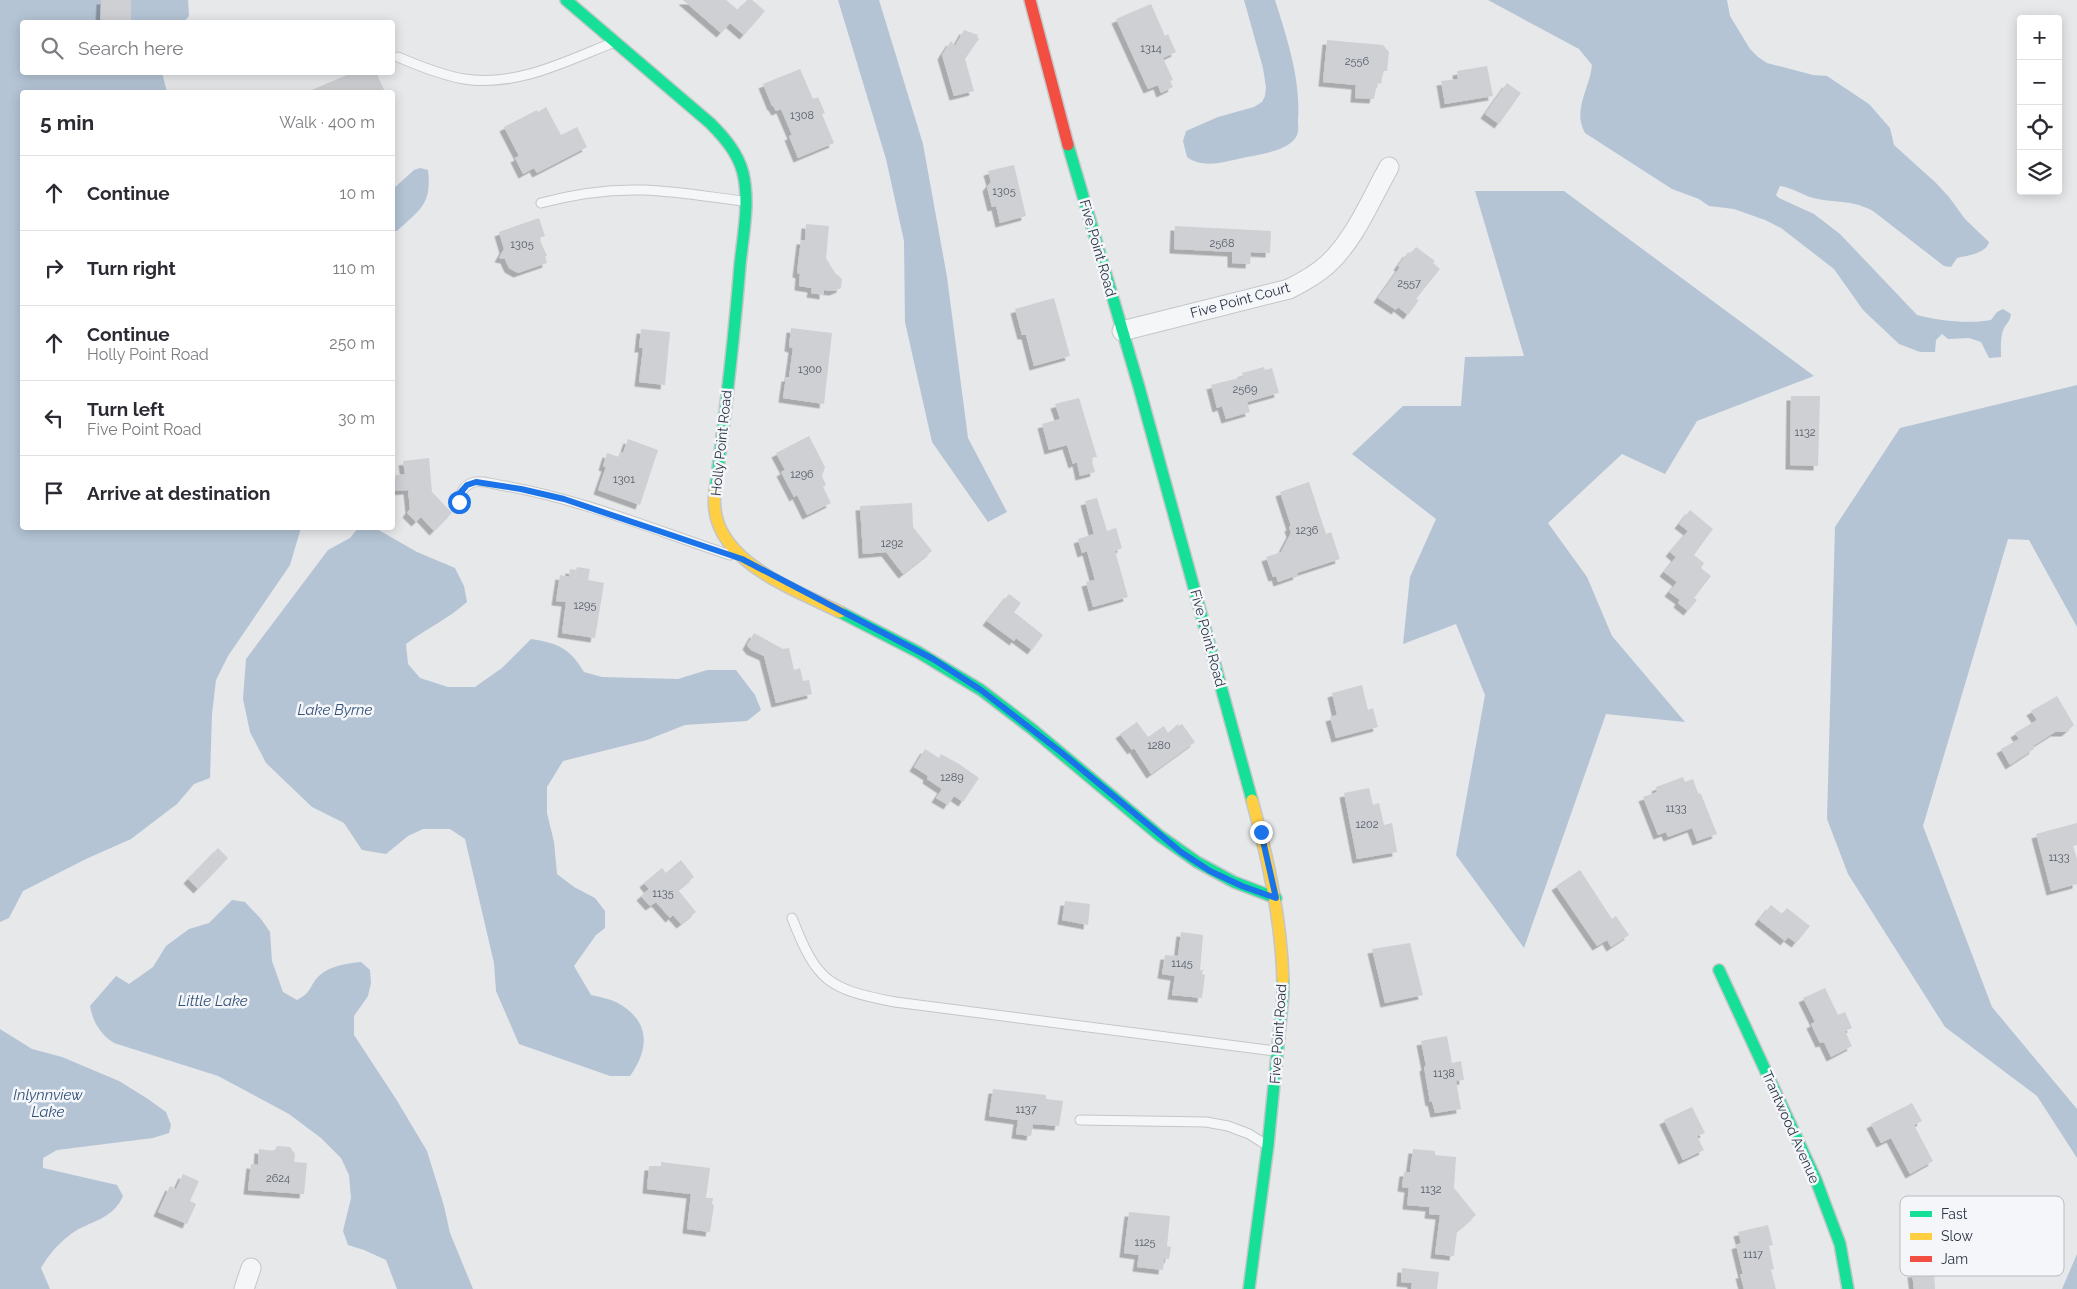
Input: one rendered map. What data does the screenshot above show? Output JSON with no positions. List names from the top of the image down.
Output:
{
  "streets": {
    "street": [
      "Five Point Road",
      "Five Point Court",
      "Holly Point Road",
      "Trantwood Avenue"
    ]
  },
  "crossings": [
    ["Five Point Road", "Five Point Court"],
    ["Five Point Road", "Holly Point Road"]
  ],
  "water": ["Lake Byrne", "Little Lake", "Inlynnview Lake"],
  "house_numbers": [
    "1314",
    "2556",
    "1308",
    "1305",
    "2568",
    "1305",
    "2557",
    "1300",
    "2569",
    "1132",
    "1296",
    "1301",
    "1236",
    "1292",
    "1295",
    "1280",
    "1289",
    "1133",
    "1202",
    "1133",
    "1135",
    "1145",
    "1138",
    "1137",
    "2624",
    "1132",
    "1125",
    "1117"
  ],
  "legend": ["Fast", "Slow", "Jam"],
  "page": {
    "map_buttons": ["+", "−"],
    "search": "Search here",
    "heading": ["5 min", "Walk · 400 m"],
    "list": [
      ["Continue", "10 m"],
      ["Turn right", "110 m"],
      ["Continue", "Holly Point Road", "250 m"],
      ["Turn left", "Five Point Road", "30 m"],
      "Arrive at destination"
    ]
  }
}
